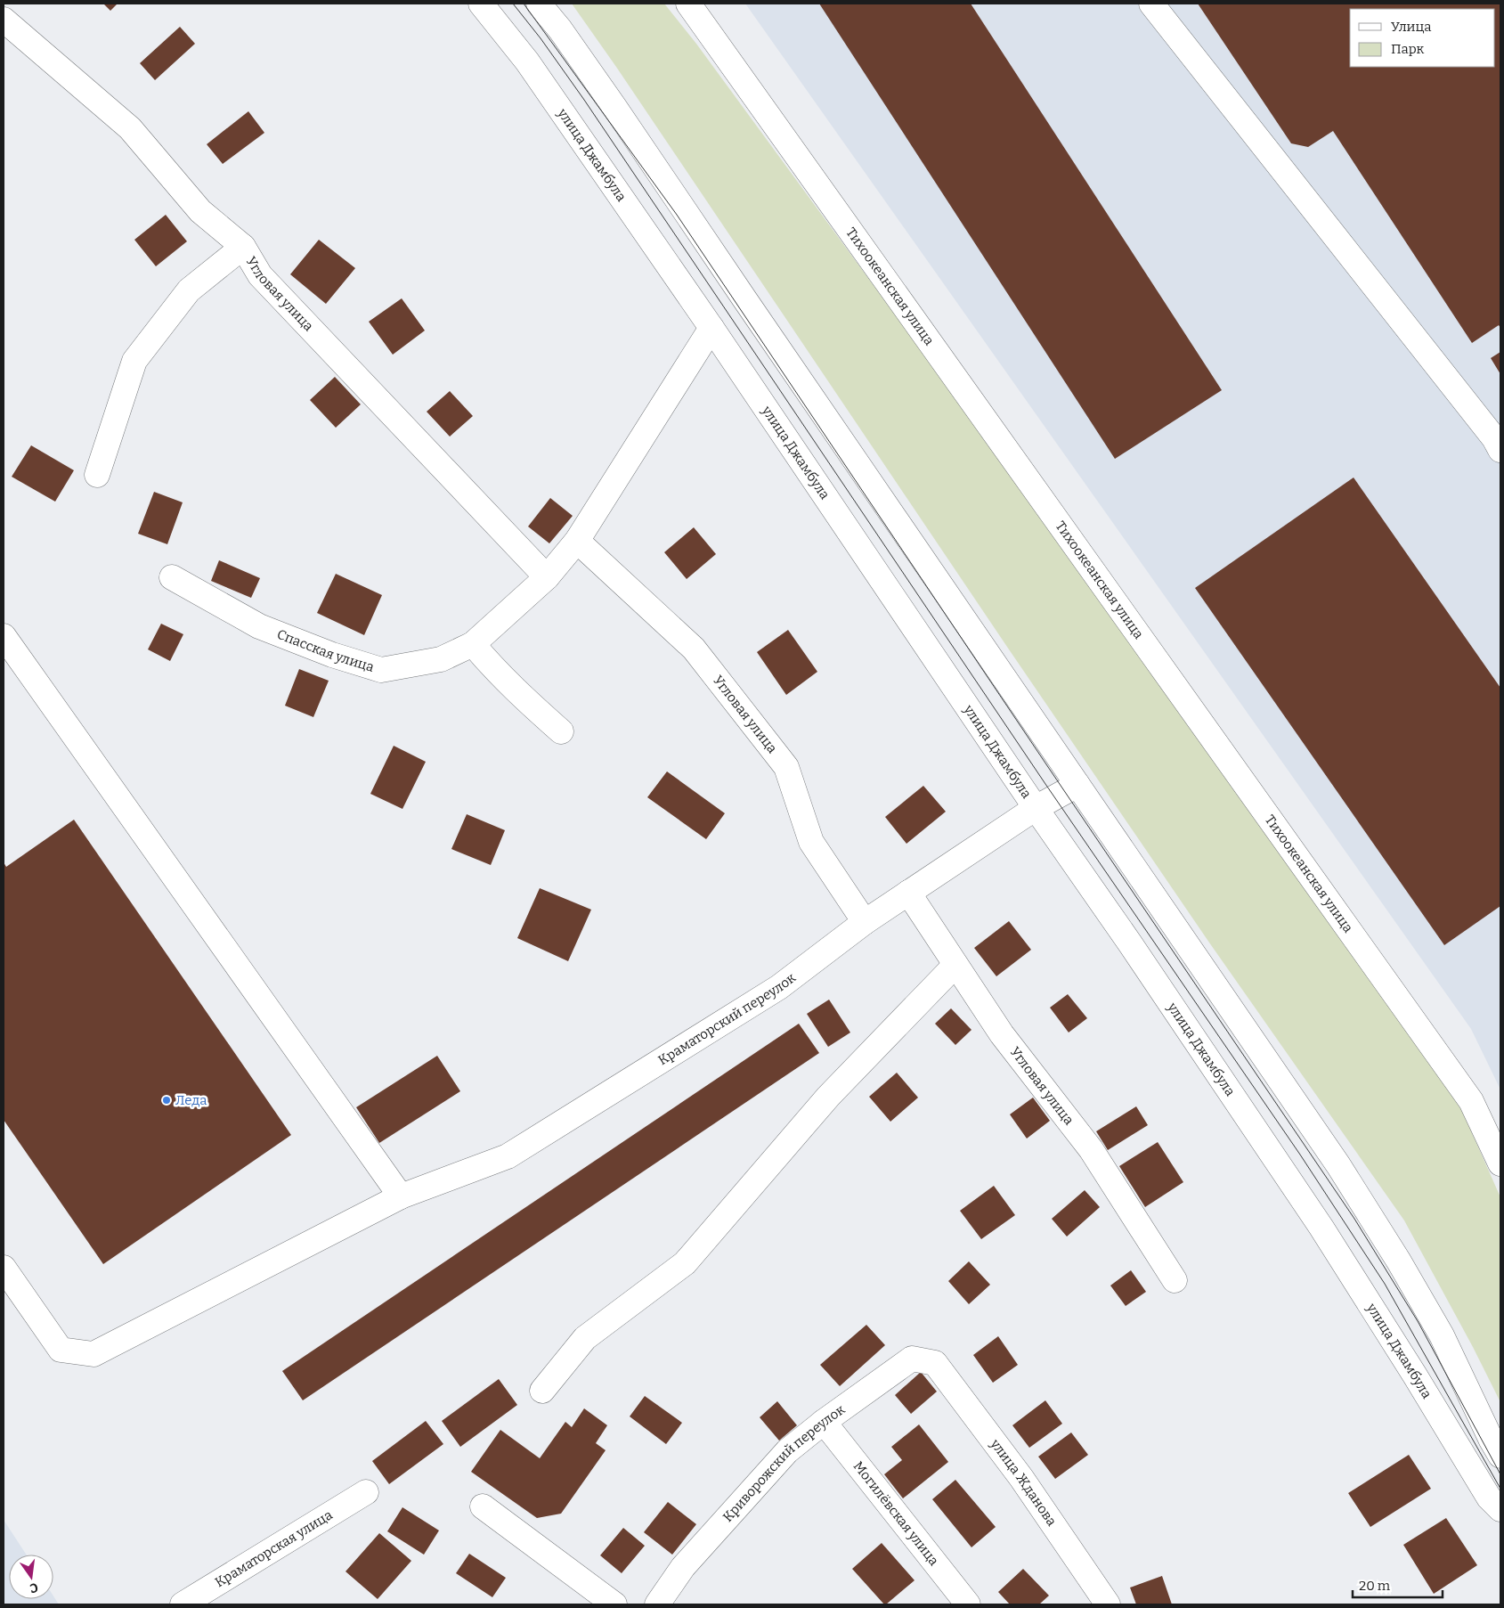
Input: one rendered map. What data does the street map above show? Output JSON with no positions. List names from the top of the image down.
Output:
{
  "streets": {
    "street": [
      "улица Джамбула",
      "Тихоокеанская улица",
      "Угловая улица",
      "Спасская улица",
      "Краматорский переулок",
      "Криворожский переулок",
      "улица Жданова",
      "Могилёвская улица",
      "Краматорская улица"
    ]
  },
  "crossings": [
    ["улица Джамбула", "Спасская улица"],
    ["улица Джамбула", "Краматорский переулок"],
    ["Угловая улица", "Спасская улица"],
    ["Угловая улица", "Краматорский переулок"],
    ["Криворожский переулок", "улица Жданова"],
    ["Криворожский переулок", "Могилёвская улица"]
  ],
  "places": ["Леда"],
  "legend": ["Улица", "Парк"],
  "scale_bar": "20 m",
  "north": "bottom"
}
